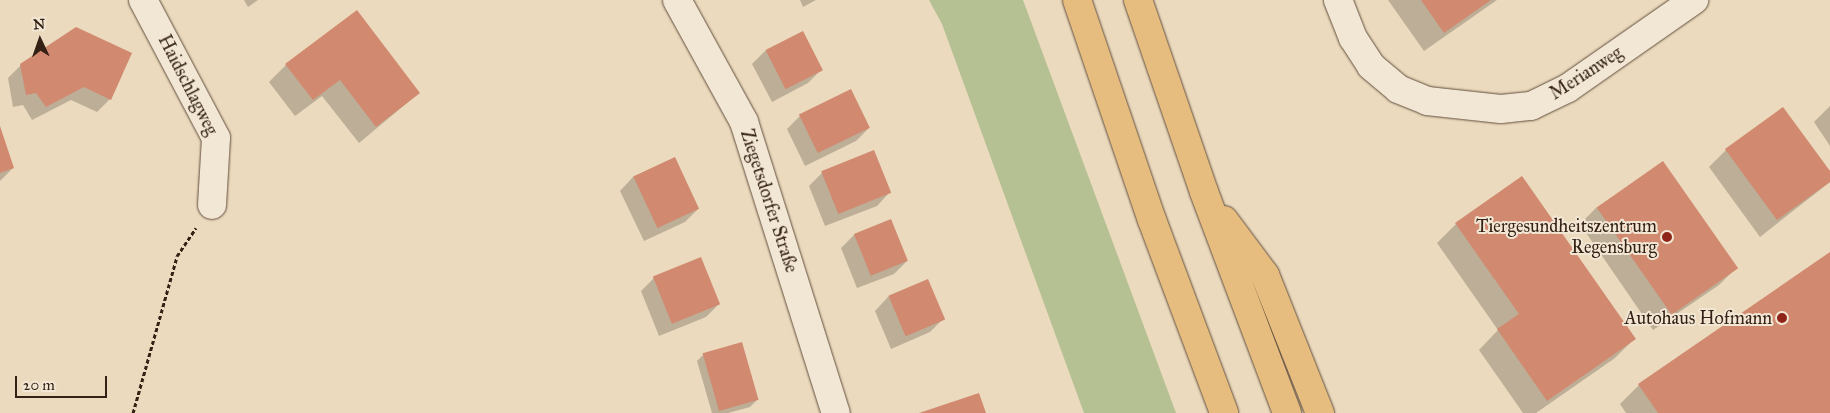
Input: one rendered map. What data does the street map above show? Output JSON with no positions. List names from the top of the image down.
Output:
{
  "streets": {
    "street": ["Merianweg", "Haidschlagweg", "Ziegetsdorfer Straße"]
  },
  "places": ["Tiergesundheitszentrum Regensburg", "Autohaus Hofmann"],
  "scale_bar": "20 m",
  "north": "top"
}
